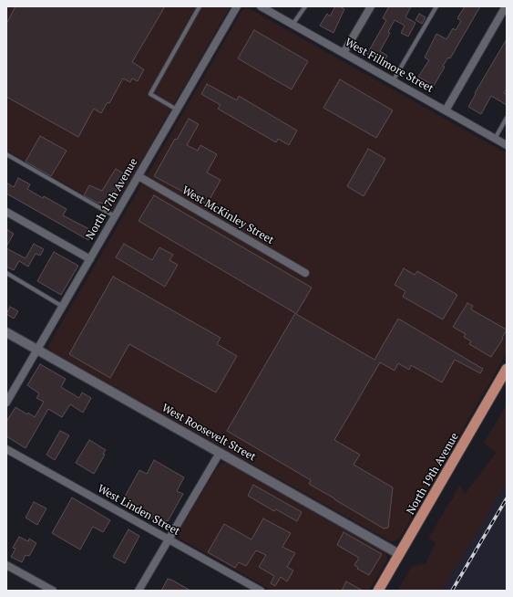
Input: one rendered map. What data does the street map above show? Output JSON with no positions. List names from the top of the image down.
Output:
{
  "streets": {
    "main road": ["North 19th Avenue"],
    "street": [
      "West Fillmore Street",
      "North 17th Avenue",
      "West McKinley Street",
      "West Roosevelt Street",
      "West Linden Street"
    ]
  },
  "crossings": [
    ["North 17th Avenue", "West McKinley Street"],
    ["North 17th Avenue", "West Roosevelt Street"],
    ["West Roosevelt Street", "North 19th Avenue"]
  ]
}
